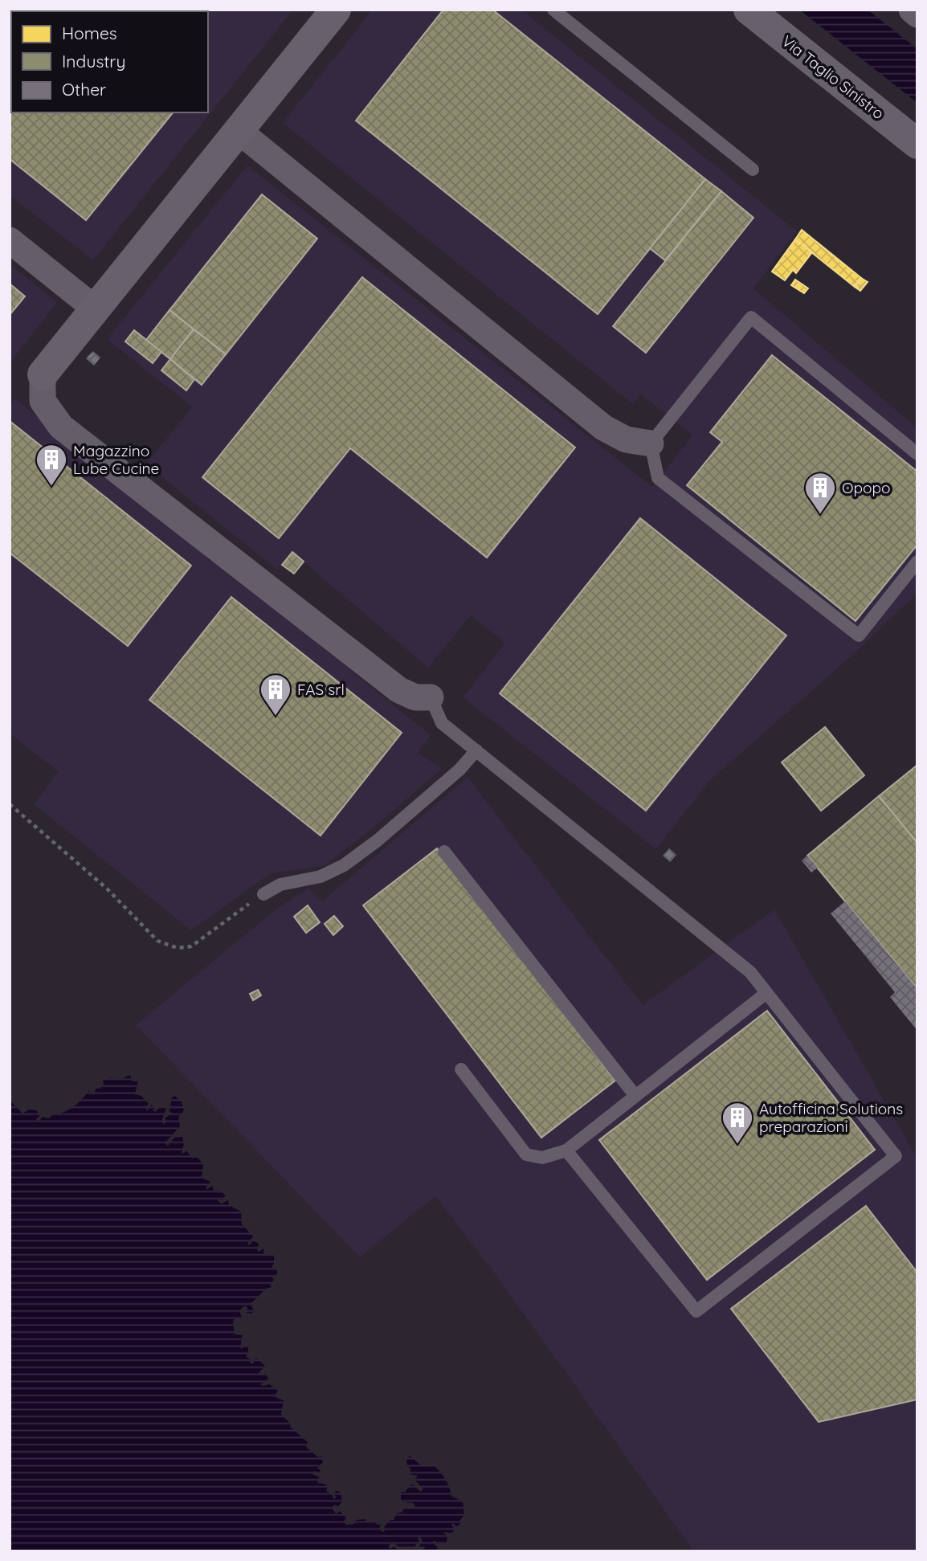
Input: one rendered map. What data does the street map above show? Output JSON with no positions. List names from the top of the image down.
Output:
{
  "streets": {
    "street": ["Via Taglio Sinistro"]
  },
  "places": {
    "building": [
      "Magazzino Lube Cucine",
      "Opopo",
      "FAS srl",
      "Autofficina Solutions preparazioni"
    ]
  },
  "legend": ["Homes", "Industry", "Other"]
}
